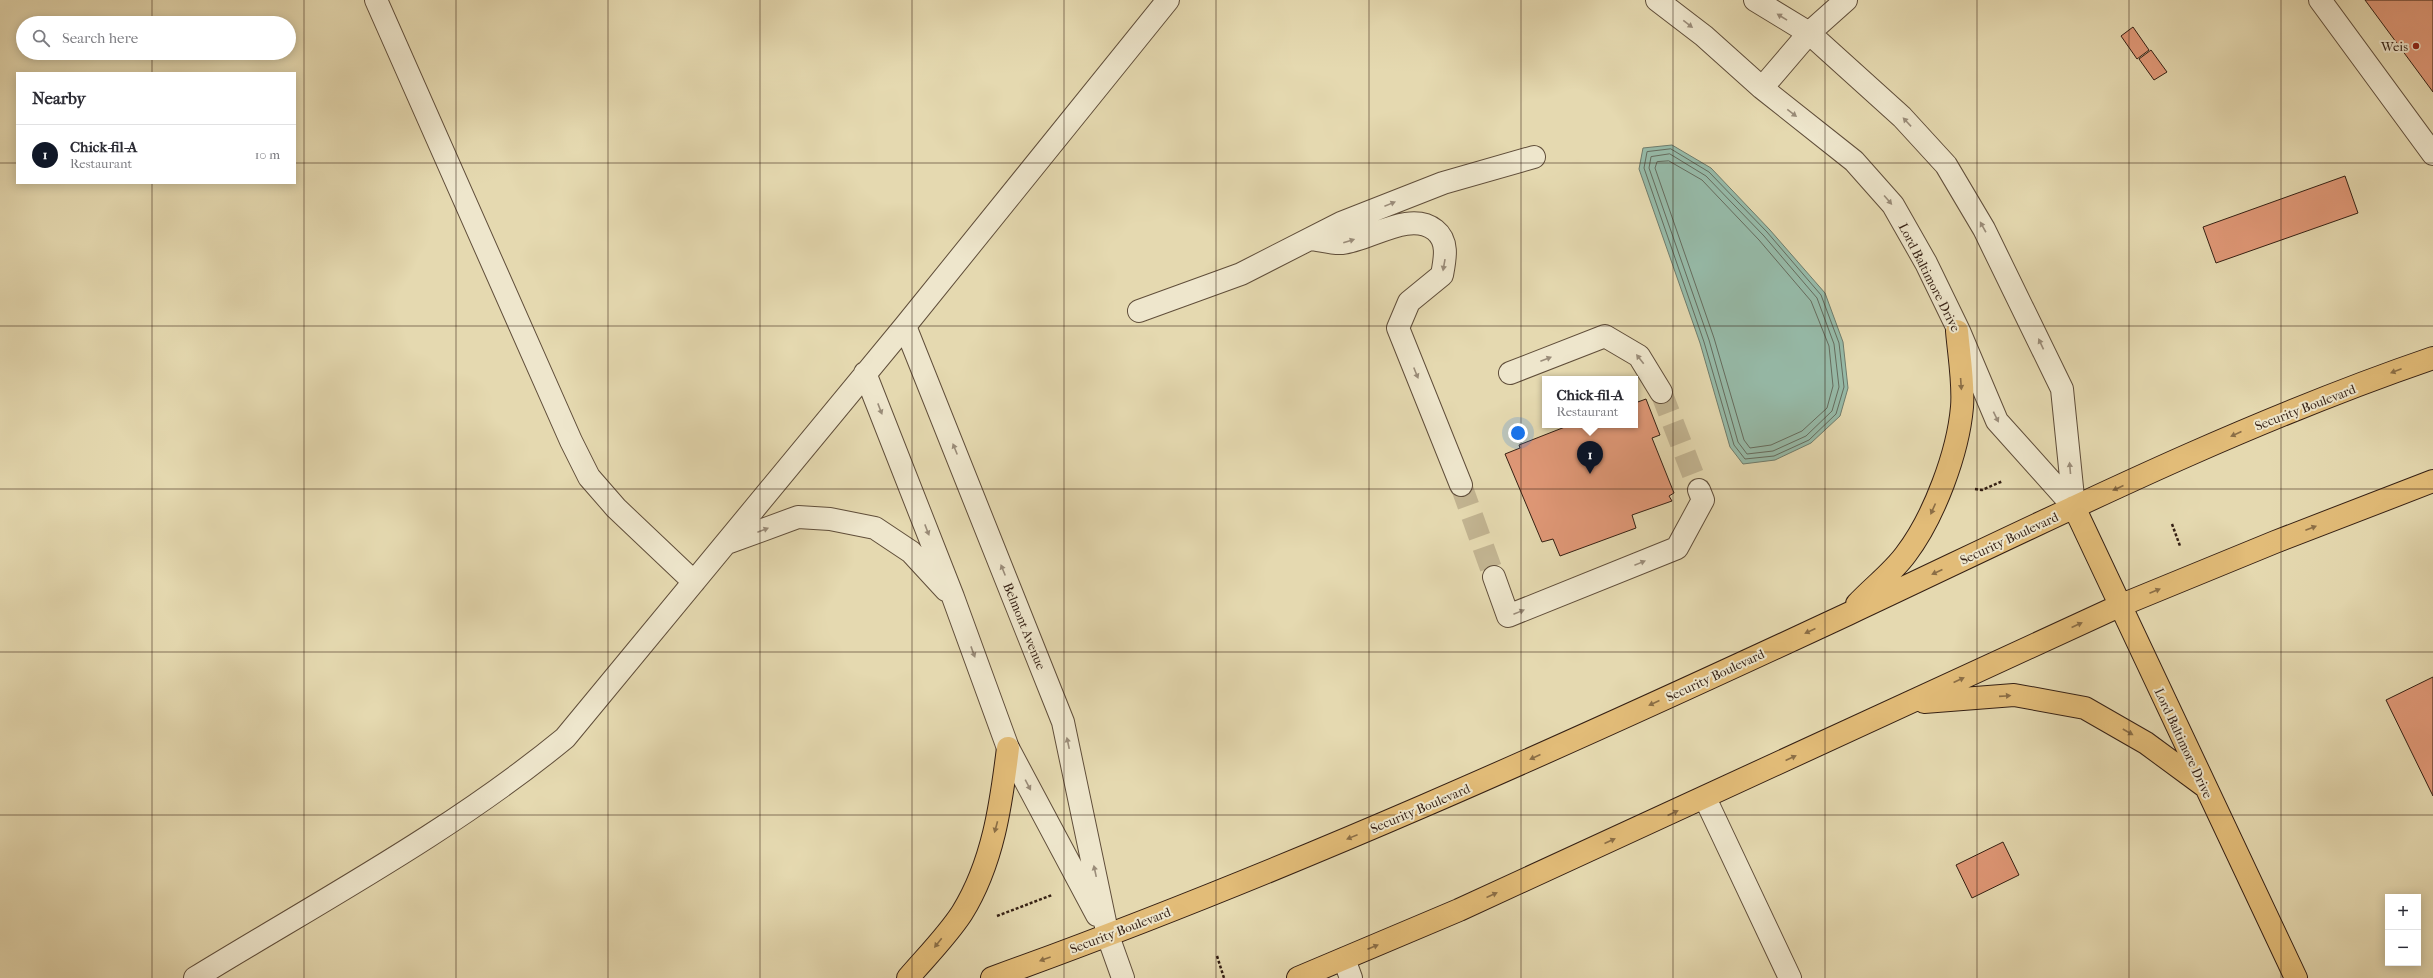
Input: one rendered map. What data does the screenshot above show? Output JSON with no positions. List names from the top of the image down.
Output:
{
  "streets": {
    "main road": ["Lord Baltimore Drive", "Security Boulevard"],
    "street": ["Belmont Avenue"]
  },
  "crossings": [
    ["Lord Baltimore Drive", "Security Boulevard"],
    ["Security Boulevard", "Belmont Avenue"]
  ],
  "places": ["Weis"],
  "page": {
    "search": "Search here",
    "heading": "Nearby",
    "list": [
      {
        "mark": "1",
        "name": "Chick-fil-A",
        "note": "Restaurant",
        "value": "10 m"
      }
    ],
    "popup": ["Chick-fil-A", "Restaurant"],
    "pins": "1",
    "map_buttons": ["+", "−"]
  }
}
